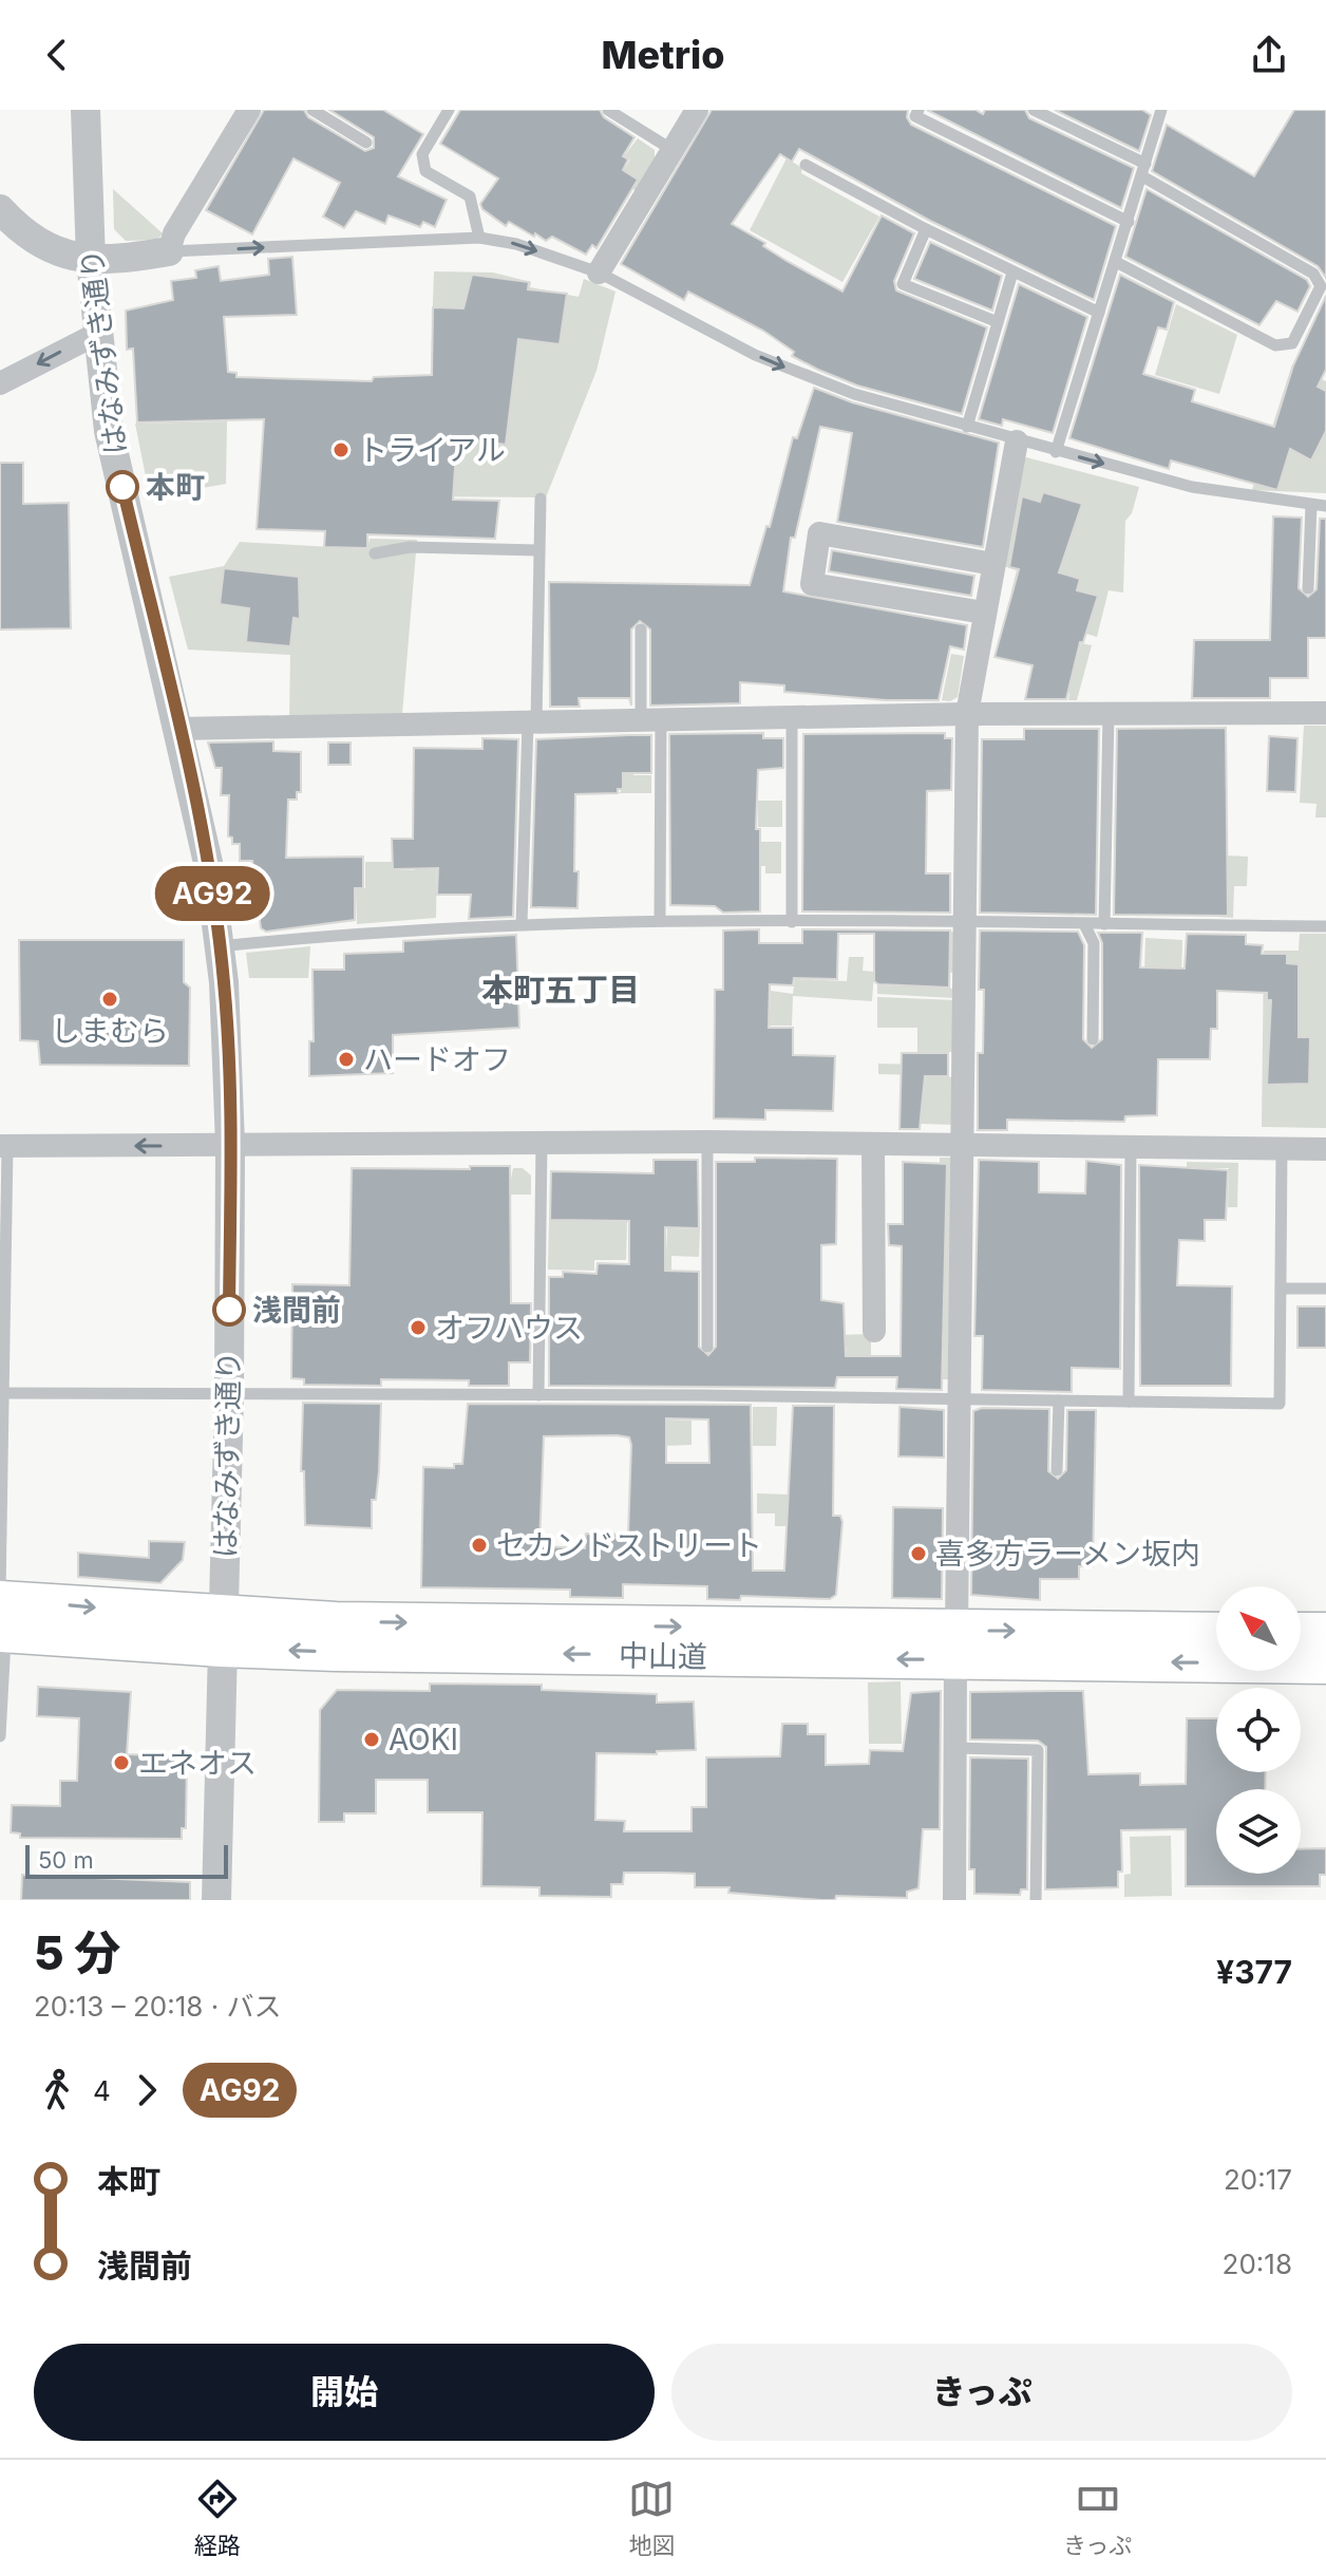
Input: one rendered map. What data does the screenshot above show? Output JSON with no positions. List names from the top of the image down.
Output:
{
  "streets": {
    "highway": ["中山道"],
    "street": ["はなみずき通り"]
  },
  "crossings": [
    ["はなみずき通り", "中山道"]
  ],
  "districts": ["本町五丁目"],
  "places": [
    "トライアル",
    "本町",
    "しまむら",
    "ハードオフ",
    "浅間前",
    "オフハウス",
    "セカンドストリート",
    "喜多方ラーメン坂内",
    "AOKI",
    "エネオス"
  ],
  "lines": ["bus line AG92"],
  "scale_bar": "50 m",
  "north": "top left",
  "page": {
    "header": "Metrio",
    "on_map": "AG92",
    "scale": "50 m",
    "heading": ["5 分", "20:13 – 20:18 · バス", "¥377"],
    "legs": ["4", "AG92"],
    "list": [
      {
        "name": "本町",
        "value": "20:17"
      },
      {
        "name": "浅間前",
        "value": "20:18"
      }
    ],
    "buttons": ["開始", "きっぷ"],
    "tabs": ["経路", "地図", "きっぷ"]
  }
}
